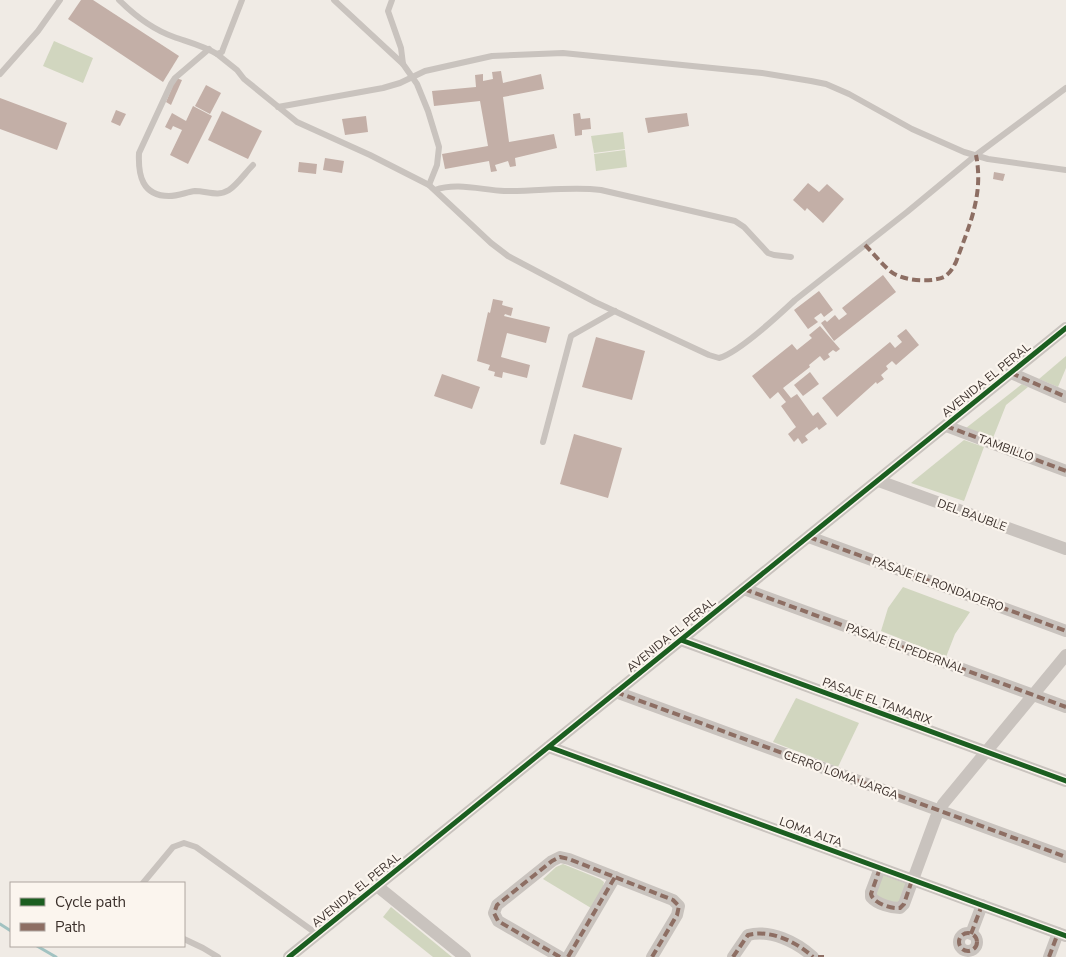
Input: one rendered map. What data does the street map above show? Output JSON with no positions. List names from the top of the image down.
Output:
{
  "streets": {
    "street": [
      "AVENIDA EL PERAL",
      "TAMBILLO",
      "DEL BAUBLE",
      "PASAJE EL RONDADERO",
      "PASAJE EL PEDERNAL",
      "PASAJE EL TAMARIX",
      "CERRO LOMA LARGA",
      "LOMA ALTA"
    ]
  },
  "crossings": [
    ["AVENIDA EL PERAL", "TAMBILLO"],
    ["AVENIDA EL PERAL", "DEL BAUBLE"],
    ["AVENIDA EL PERAL", "PASAJE EL RONDADERO"],
    ["AVENIDA EL PERAL", "PASAJE EL PEDERNAL"],
    ["AVENIDA EL PERAL", "PASAJE EL TAMARIX"],
    ["AVENIDA EL PERAL", "CERRO LOMA LARGA"],
    ["AVENIDA EL PERAL", "LOMA ALTA"]
  ],
  "legend": ["Cycle path", "Path"]
}
